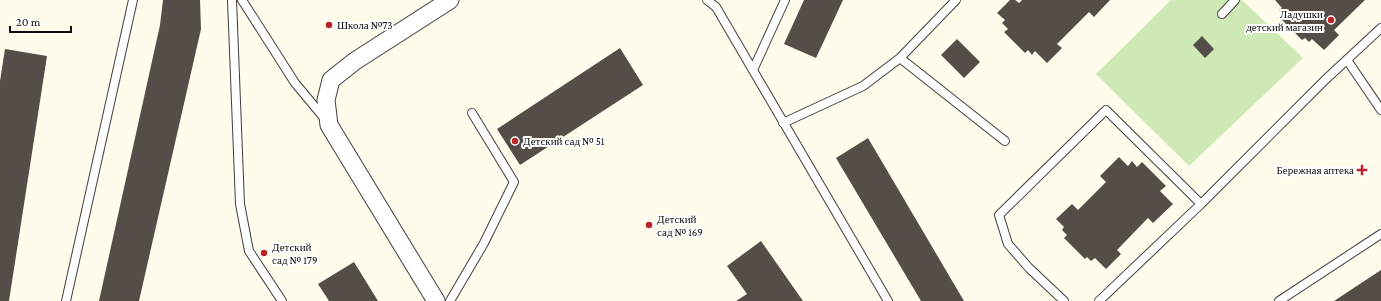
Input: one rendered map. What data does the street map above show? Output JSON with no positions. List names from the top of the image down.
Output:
{
  "places": {
    "other": [
      "Ладушки детский магазин",
      "Школа №73",
      "Детский сад № 51",
      "Детский сад № 169",
      "Детский сад № 179"
    ],
    "health": ["Бережная аптека"]
  },
  "scale_bar": "20 m"
}
